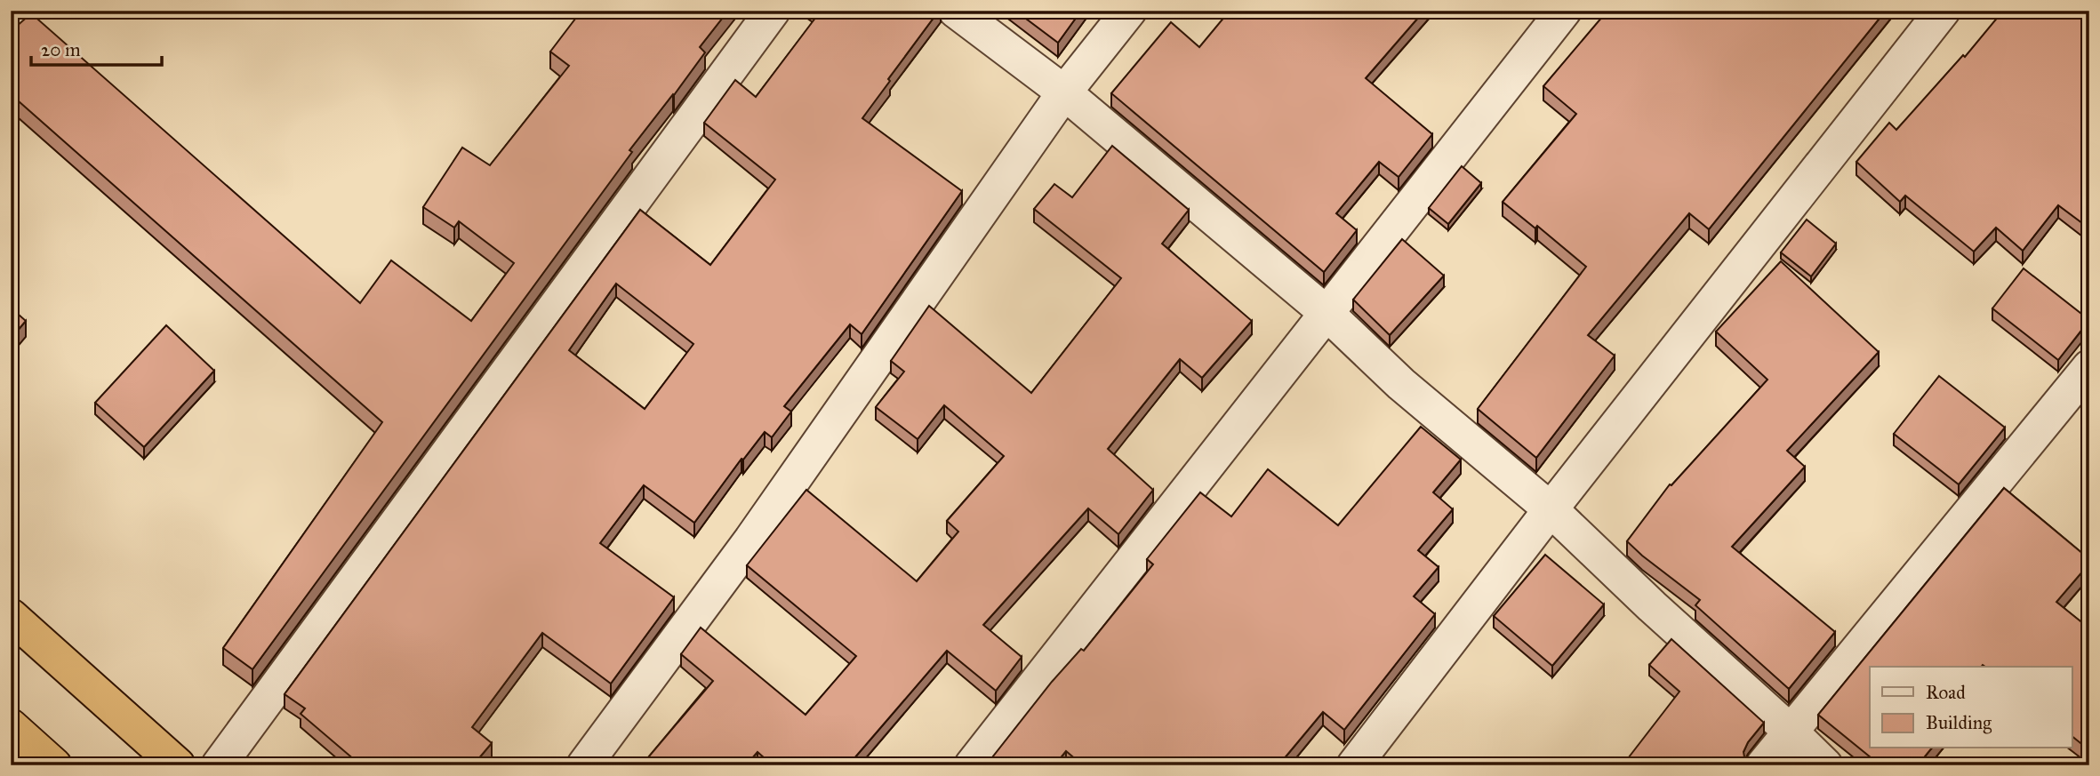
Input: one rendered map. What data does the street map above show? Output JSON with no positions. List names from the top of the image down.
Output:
{
  "legend": ["Road", "Building"],
  "scale_bar": "20 m"
}
